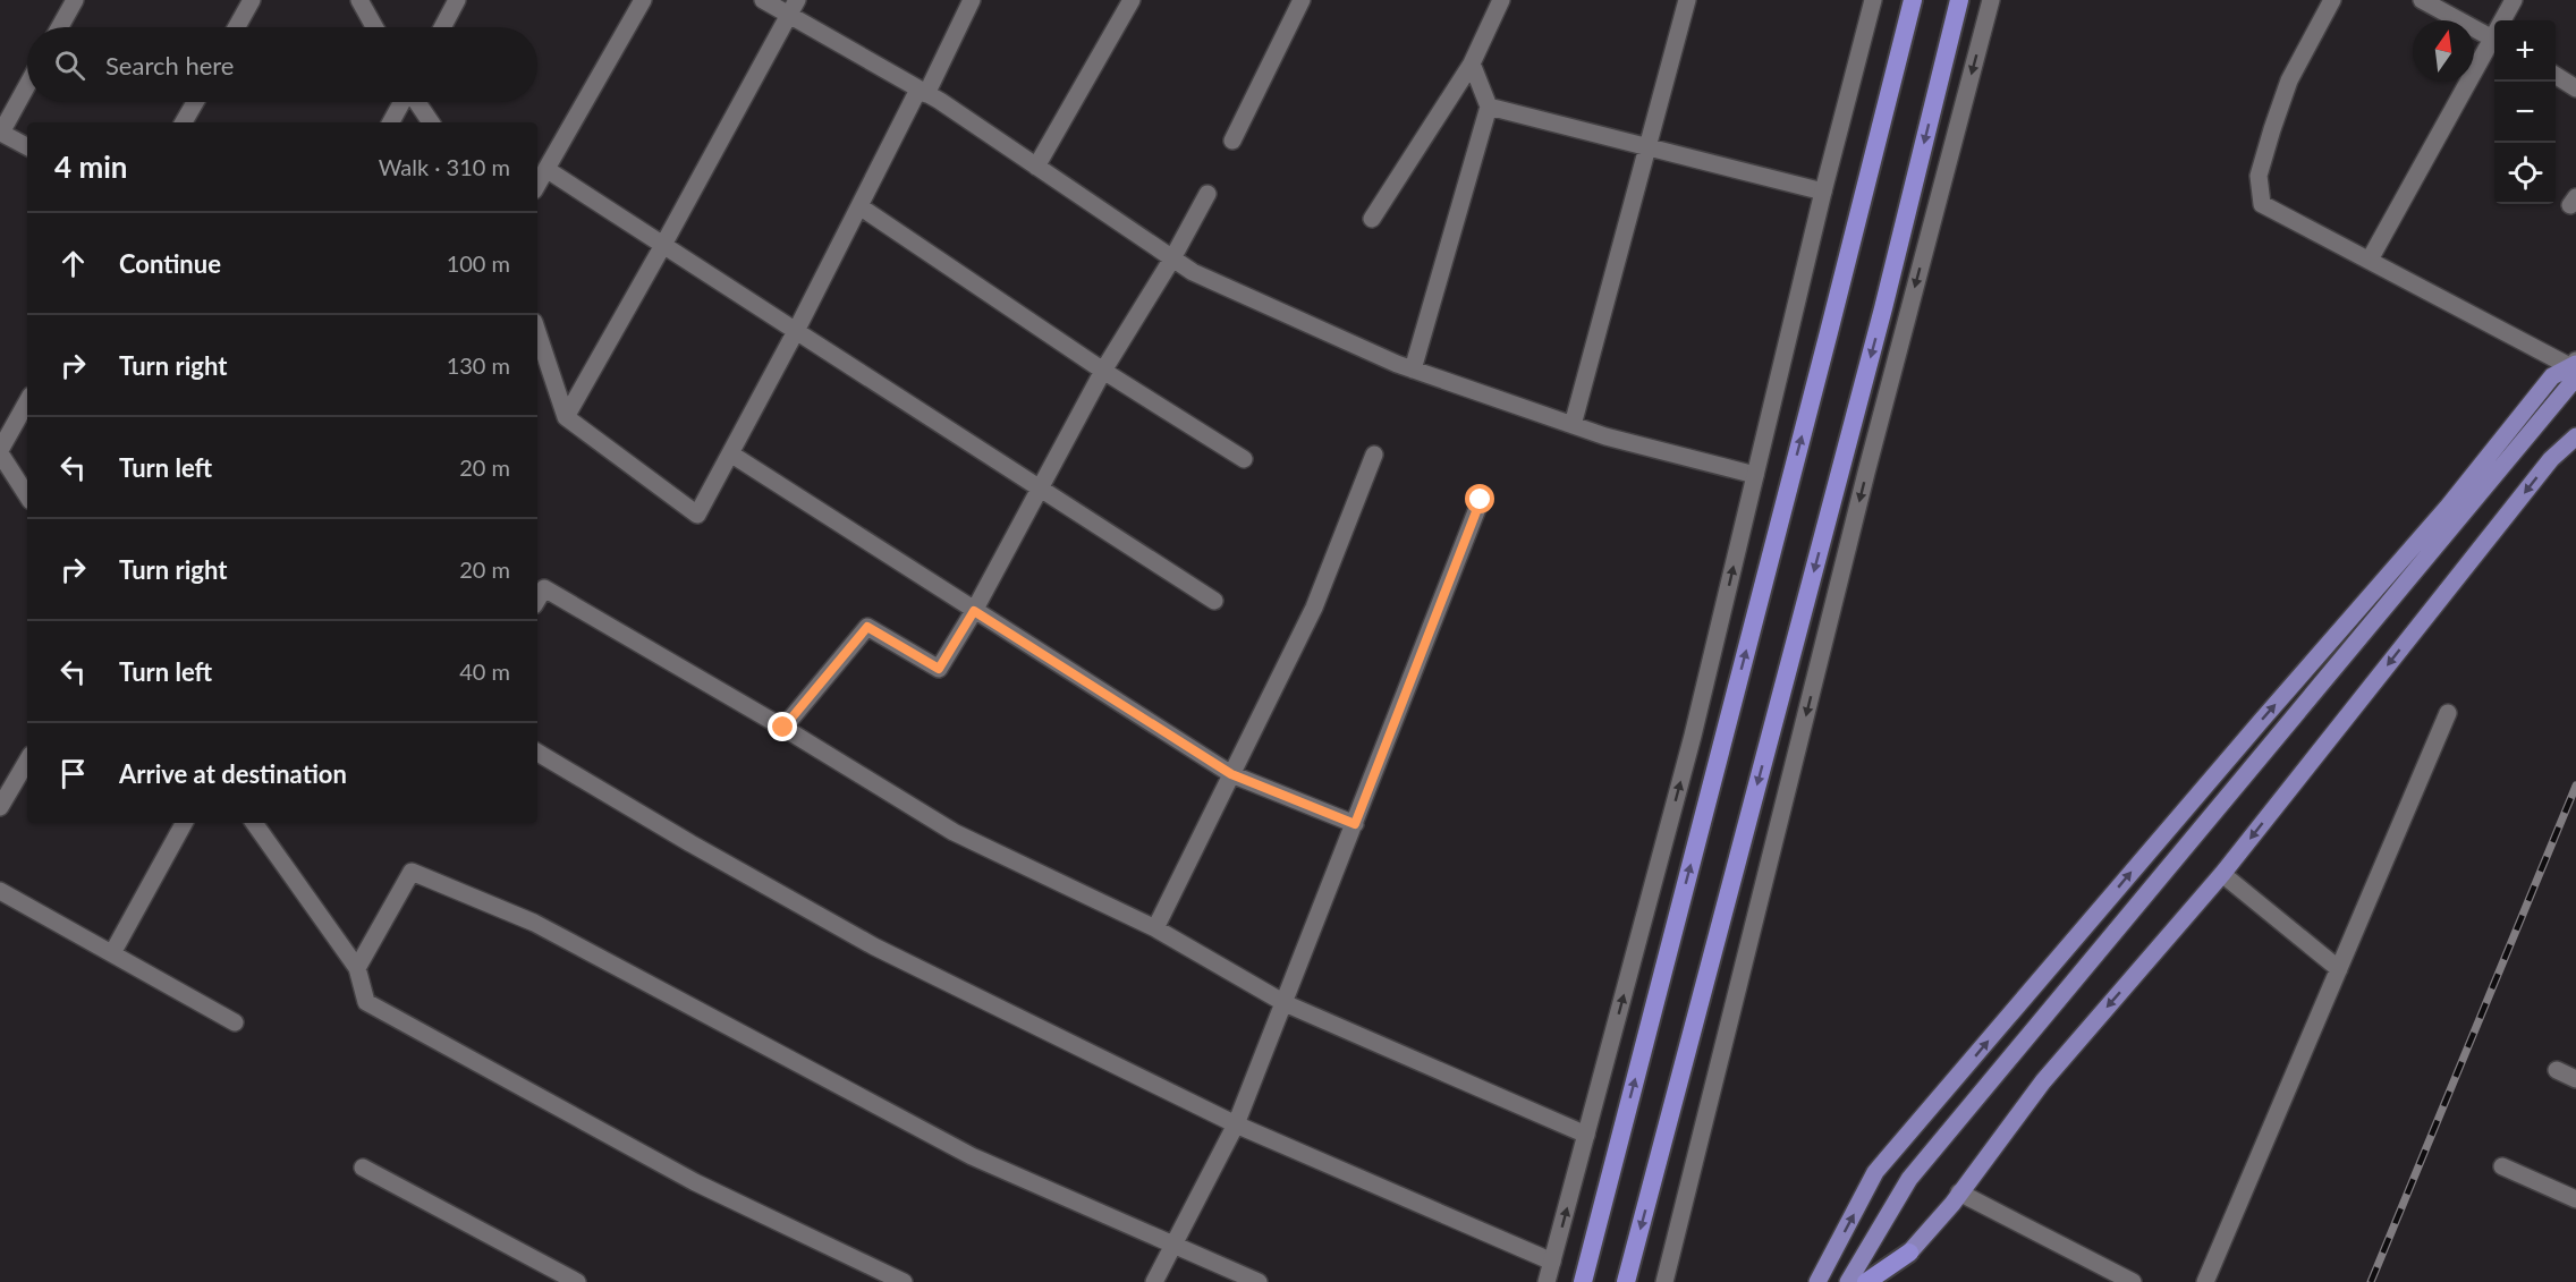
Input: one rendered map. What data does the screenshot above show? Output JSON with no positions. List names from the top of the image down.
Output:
{
  "north": "top",
  "page": {
    "map_buttons": ["+", "−"],
    "search": "Search here",
    "heading": ["4 min", "Walk · 310 m"],
    "list": [
      ["Continue", "100 m"],
      ["Turn right", "130 m"],
      ["Turn left", "20 m"],
      ["Turn right", "20 m"],
      ["Turn left", "40 m"],
      "Arrive at destination"
    ]
  }
}
